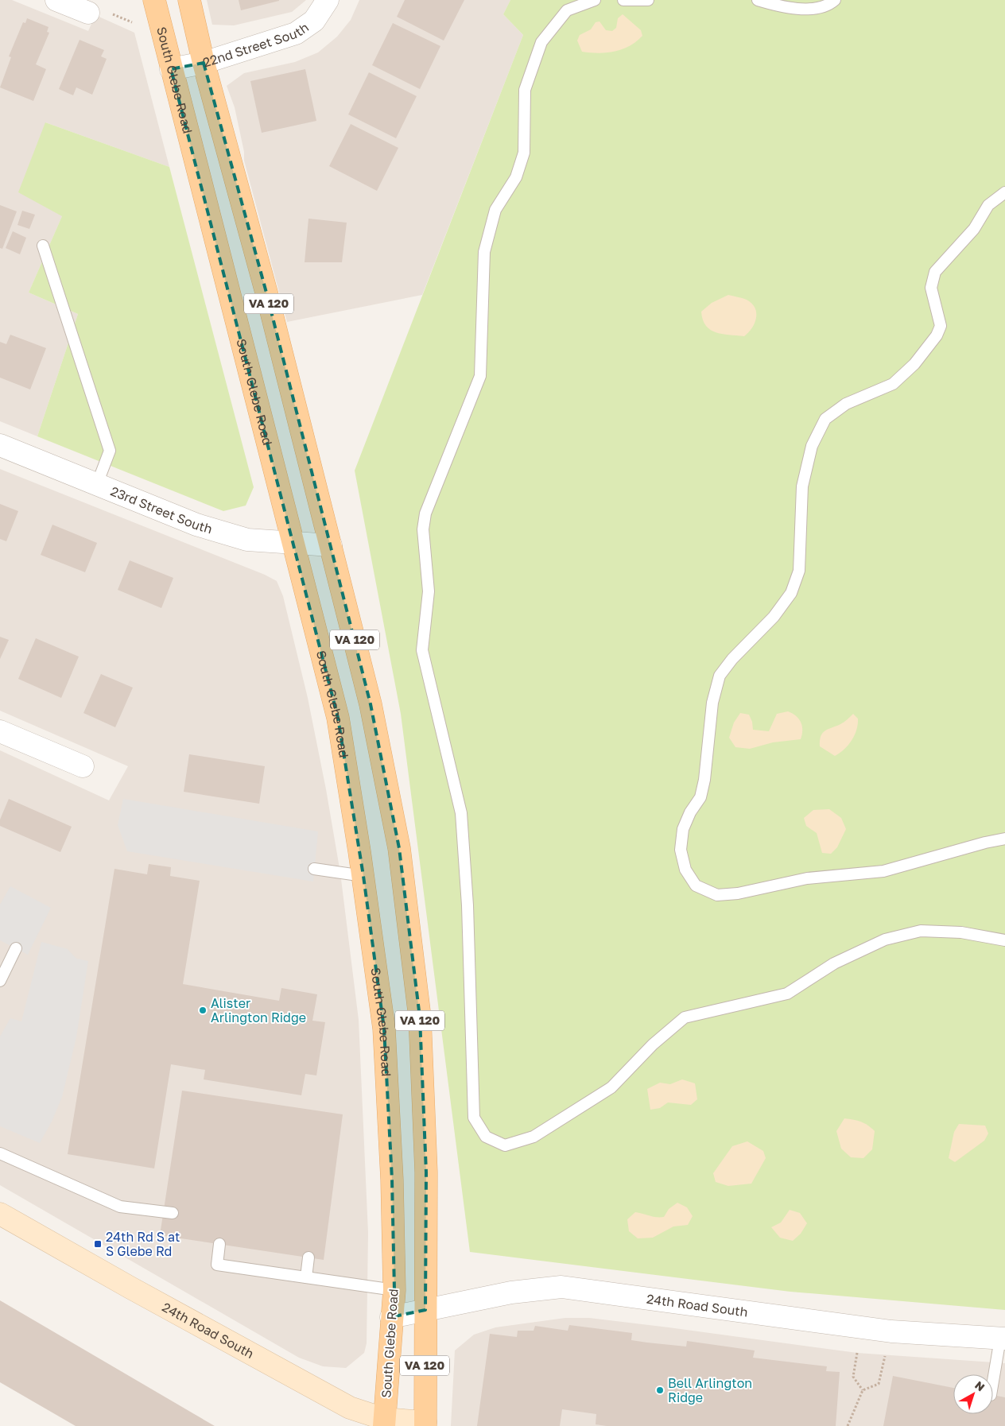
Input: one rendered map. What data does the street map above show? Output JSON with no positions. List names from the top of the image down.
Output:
{
  "streets": {
    "main road": ["South Glebe Road", "VA 120"],
    "street": ["22nd Street South", "23rd Street South", "24th Road South"]
  },
  "crossings": [
    ["22nd Street South", "South Glebe Road"],
    ["22nd Street South", "VA 120"],
    ["South Glebe Road", "23rd Street South"],
    ["South Glebe Road", "24th Road South"],
    ["VA 120", "23rd Street South"],
    ["VA 120", "24th Road South"]
  ],
  "places": {
    "other": ["Alister Arlington Ridge", "Bell Arlington Ridge"],
    "transit": ["24th Rd S at S Glebe Rd"]
  },
  "north": "top right"
}
